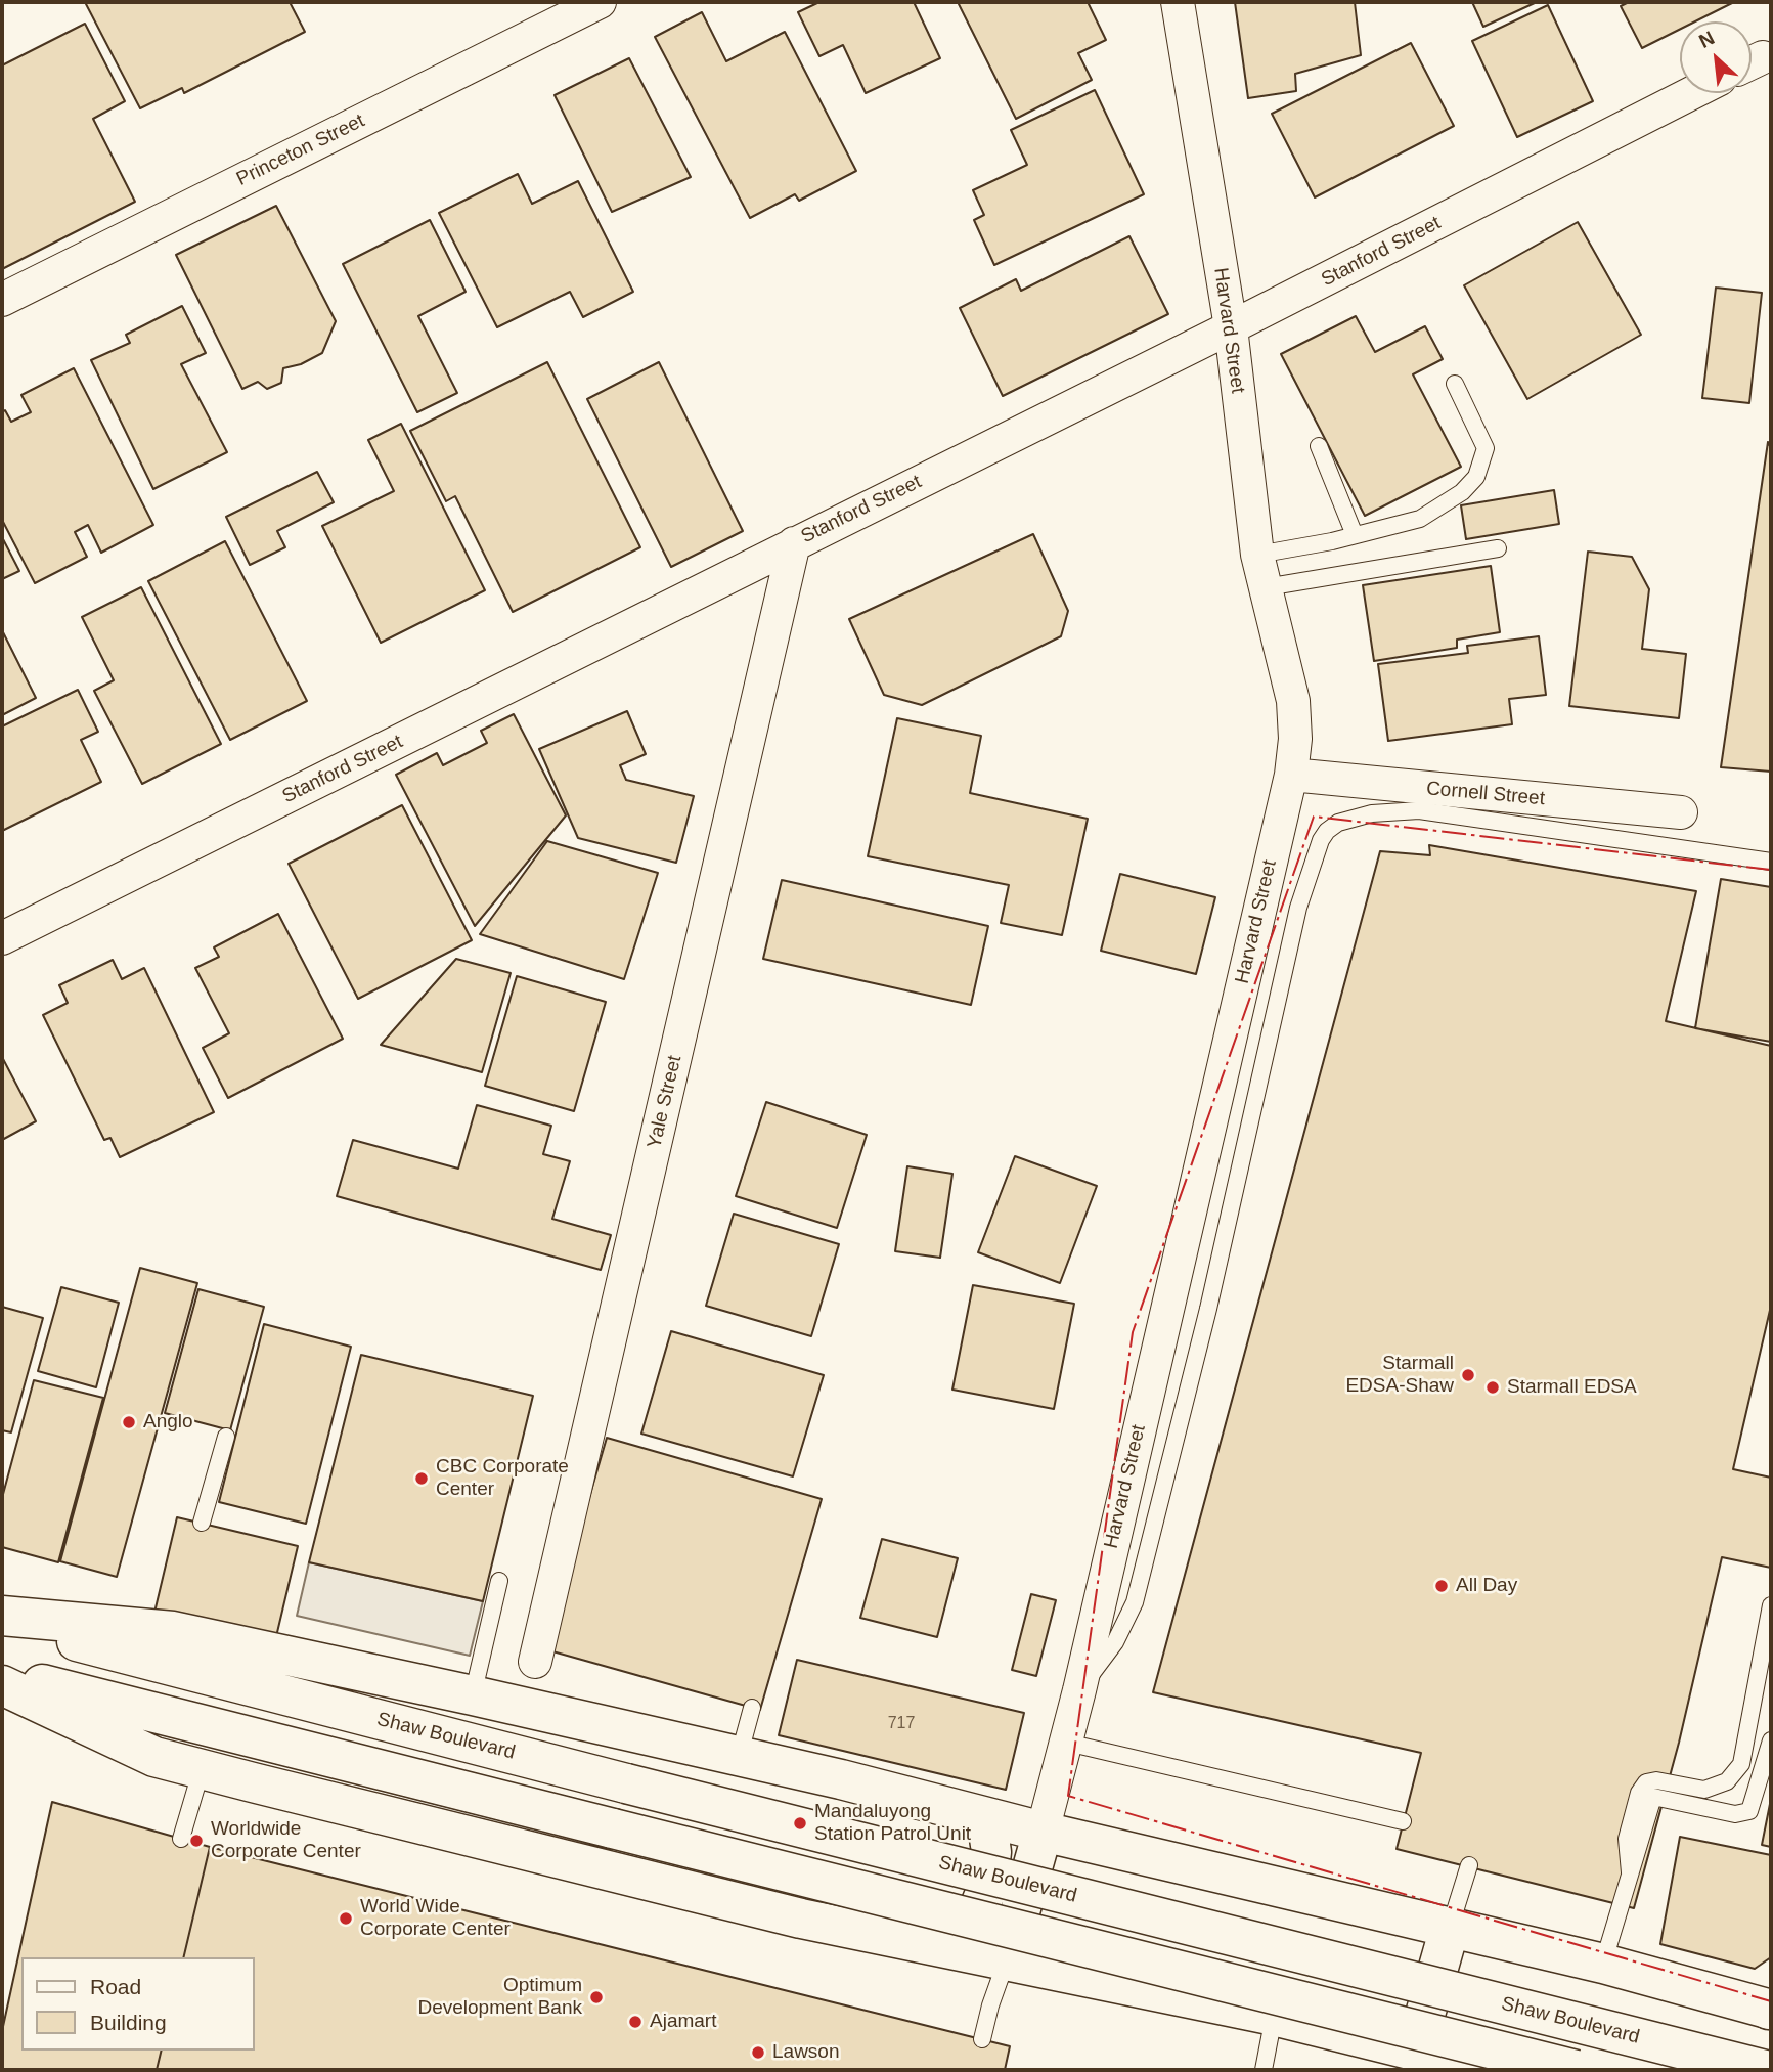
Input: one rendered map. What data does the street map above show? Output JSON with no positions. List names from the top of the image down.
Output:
{
  "streets": {
    "main road": ["Shaw Boulevard"],
    "street": [
      "Princeton Street",
      "Stanford Street",
      "Harvard Street",
      "Cornell Street",
      "Yale Street"
    ]
  },
  "crossings": [
    ["Stanford Street", "Harvard Street"],
    ["Stanford Street", "Yale Street"],
    ["Harvard Street", "Cornell Street"]
  ],
  "places": [
    "Starmall EDSA-Shaw",
    "Starmall EDSA",
    "Anglo",
    "CBC Corporate Center",
    "All Day",
    "Mandaluyong Station Patrol Unit",
    "Worldwide Corporate Center",
    "World Wide Corporate Center",
    "Optimum Development Bank",
    "Ajamart",
    "Lawson"
  ],
  "house_numbers": ["717"],
  "legend": ["Road", "Building"],
  "north": "top left"
}
